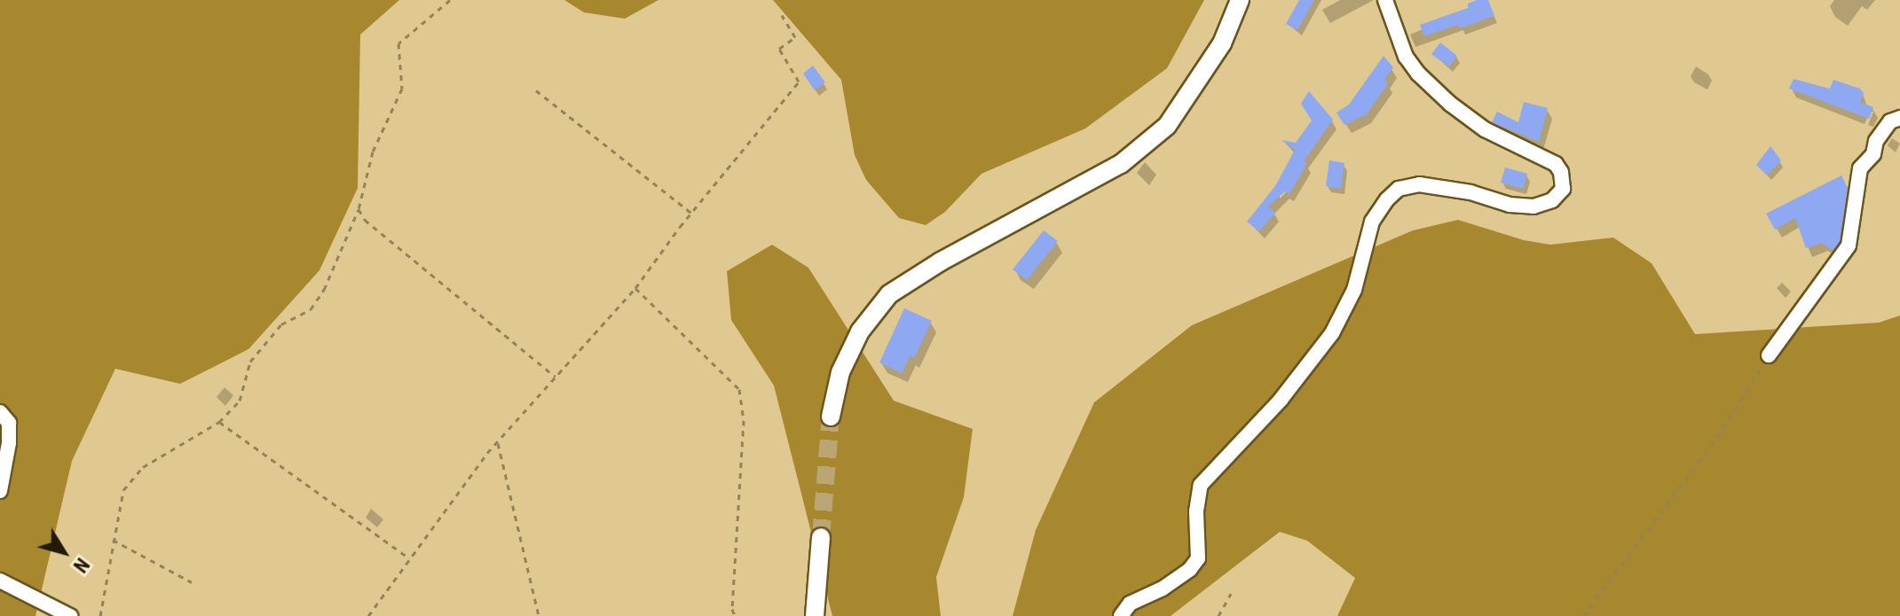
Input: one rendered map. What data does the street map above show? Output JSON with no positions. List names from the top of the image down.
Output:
{
  "north": "bottom right"
}
